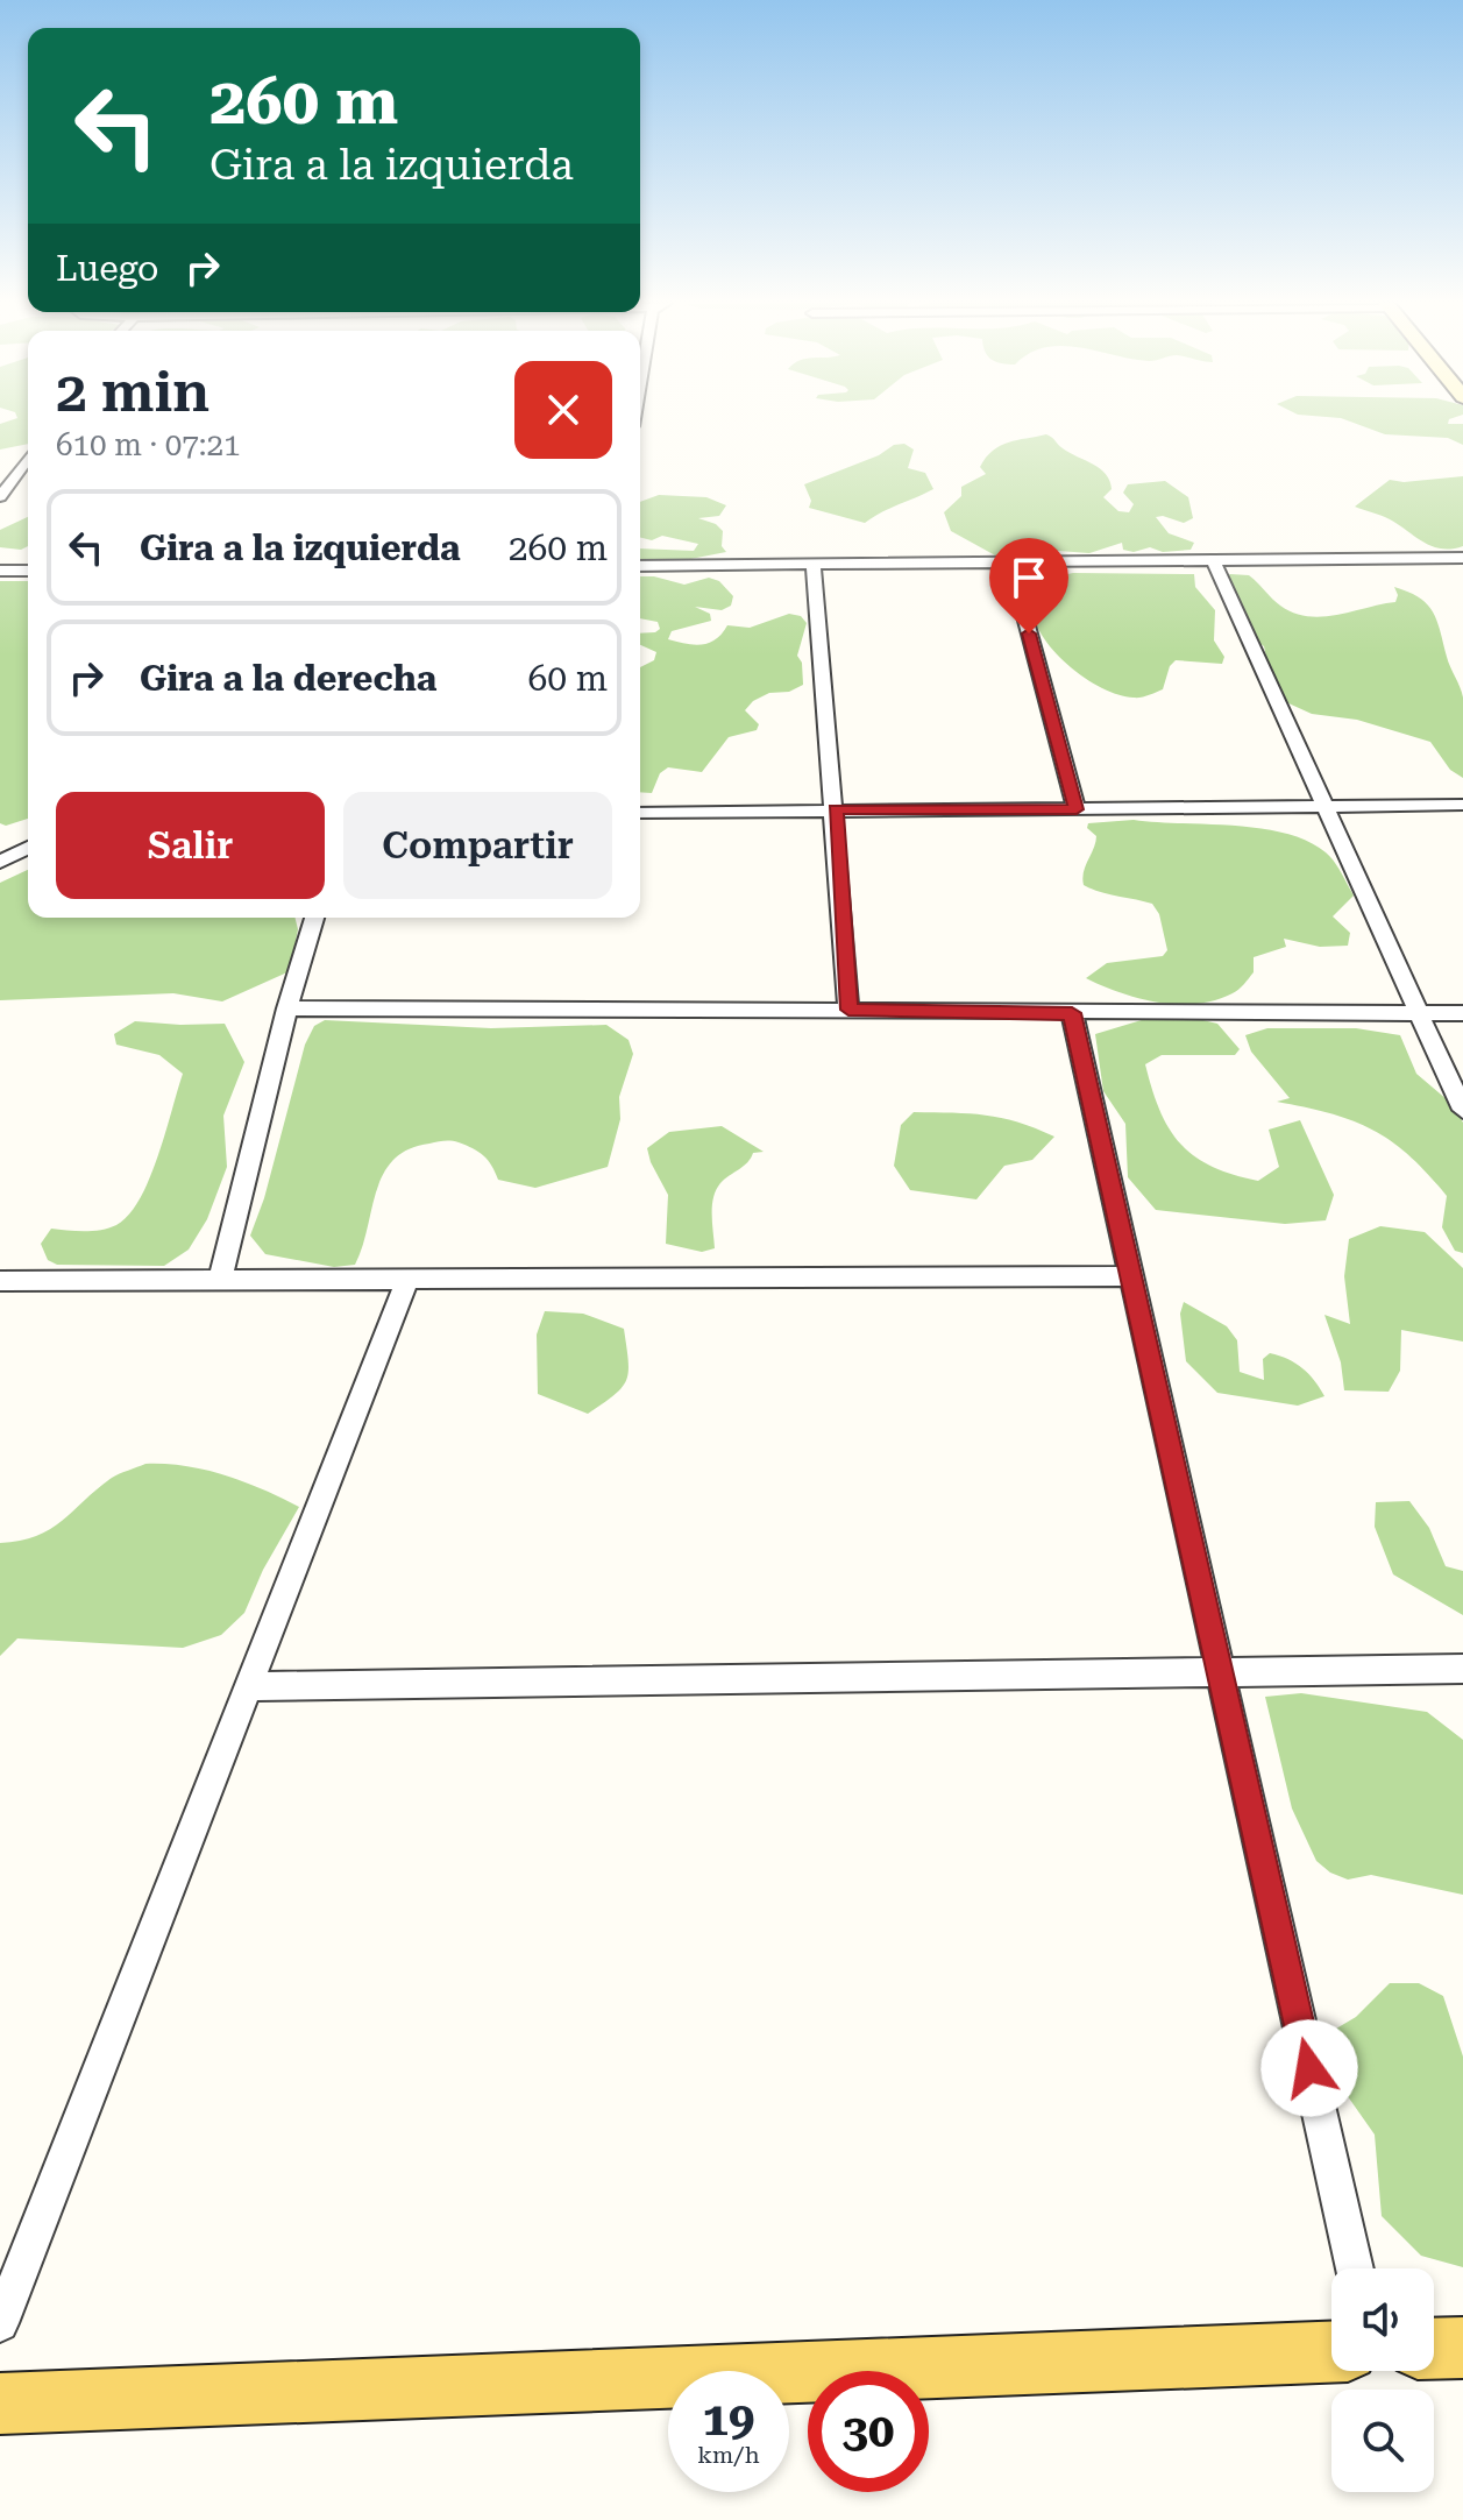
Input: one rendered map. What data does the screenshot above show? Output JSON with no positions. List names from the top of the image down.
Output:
{
  "page": {
    "turn": ["260 m", "Gira a la izquierda"],
    "then": "Luego",
    "heading": ["2 min", "610 m · 07:21"],
    "list": [
      {
        "name": "Gira a la izquierda",
        "value": "260 m"
      },
      {
        "name": "Gira a la derecha",
        "value": "60 m"
      }
    ],
    "buttons": ["Salir", "Compartir"],
    "speed": "19 km/h",
    "limit": "30"
  }
}
